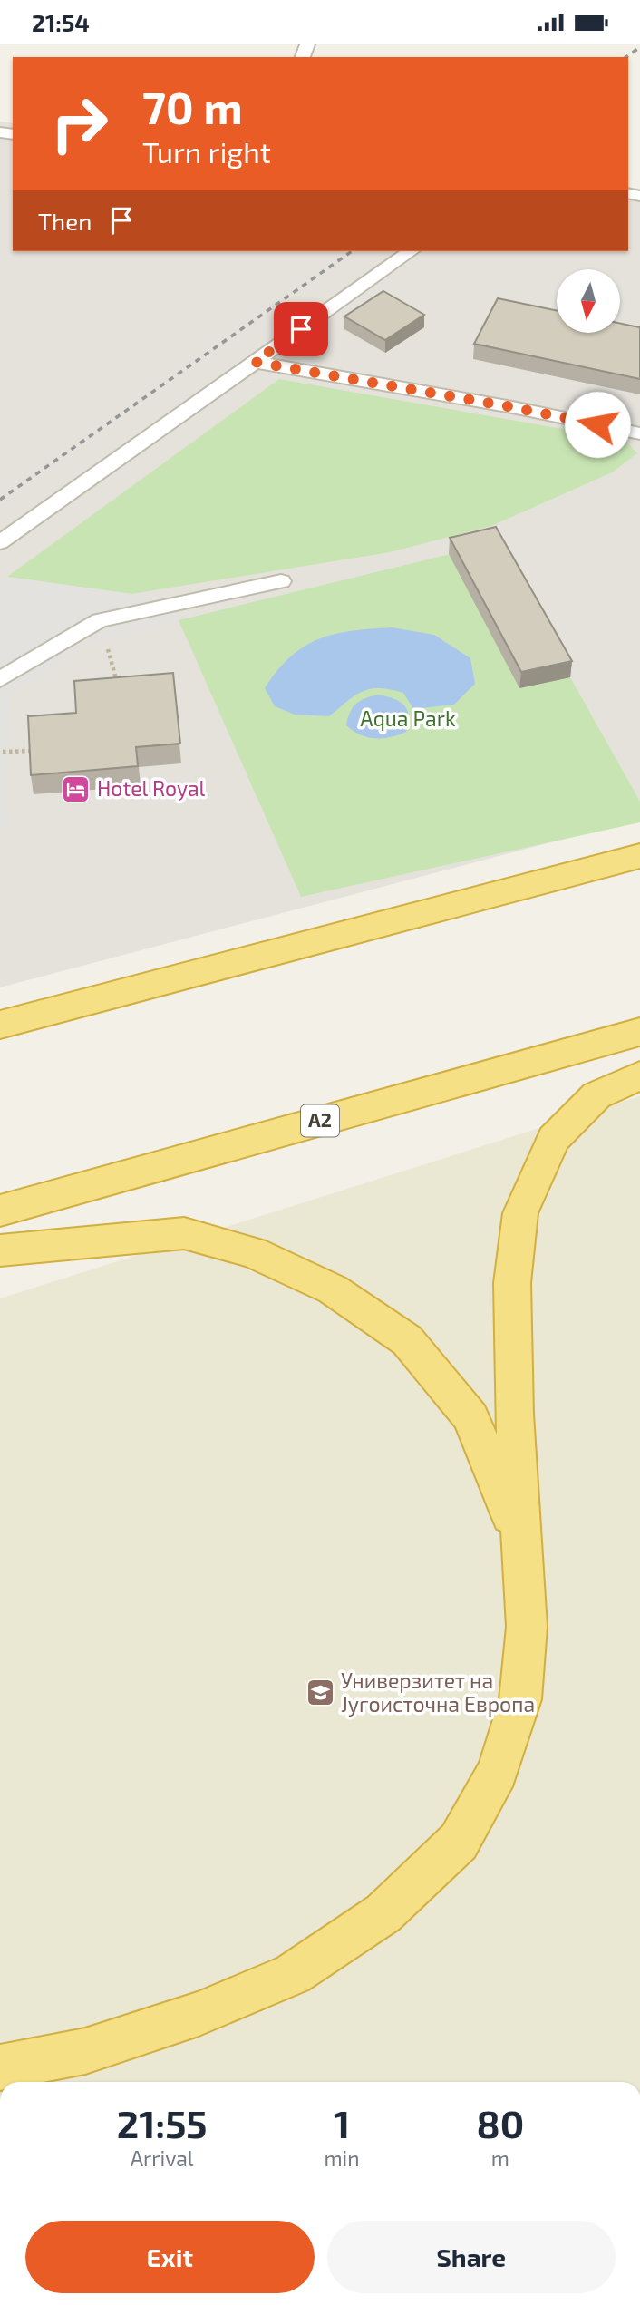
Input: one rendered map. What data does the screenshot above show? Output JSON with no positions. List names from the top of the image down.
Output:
{
  "streets": {
    "highway": ["A2"]
  },
  "parks": ["Aqua Park"],
  "places": {
    "hotel": ["Hotel Royal"],
    "school or university": ["Универзитет на Југоисточна Европа"]
  },
  "north": "bottom",
  "page": {
    "status": "21:54",
    "turn": ["70 m", "Turn right"],
    "then": "Then",
    "eta": [
      "21:55",
      "Arrival",
      "1",
      "min",
      "80",
      "m"
    ],
    "buttons": ["Exit", "Share"]
  }
}
